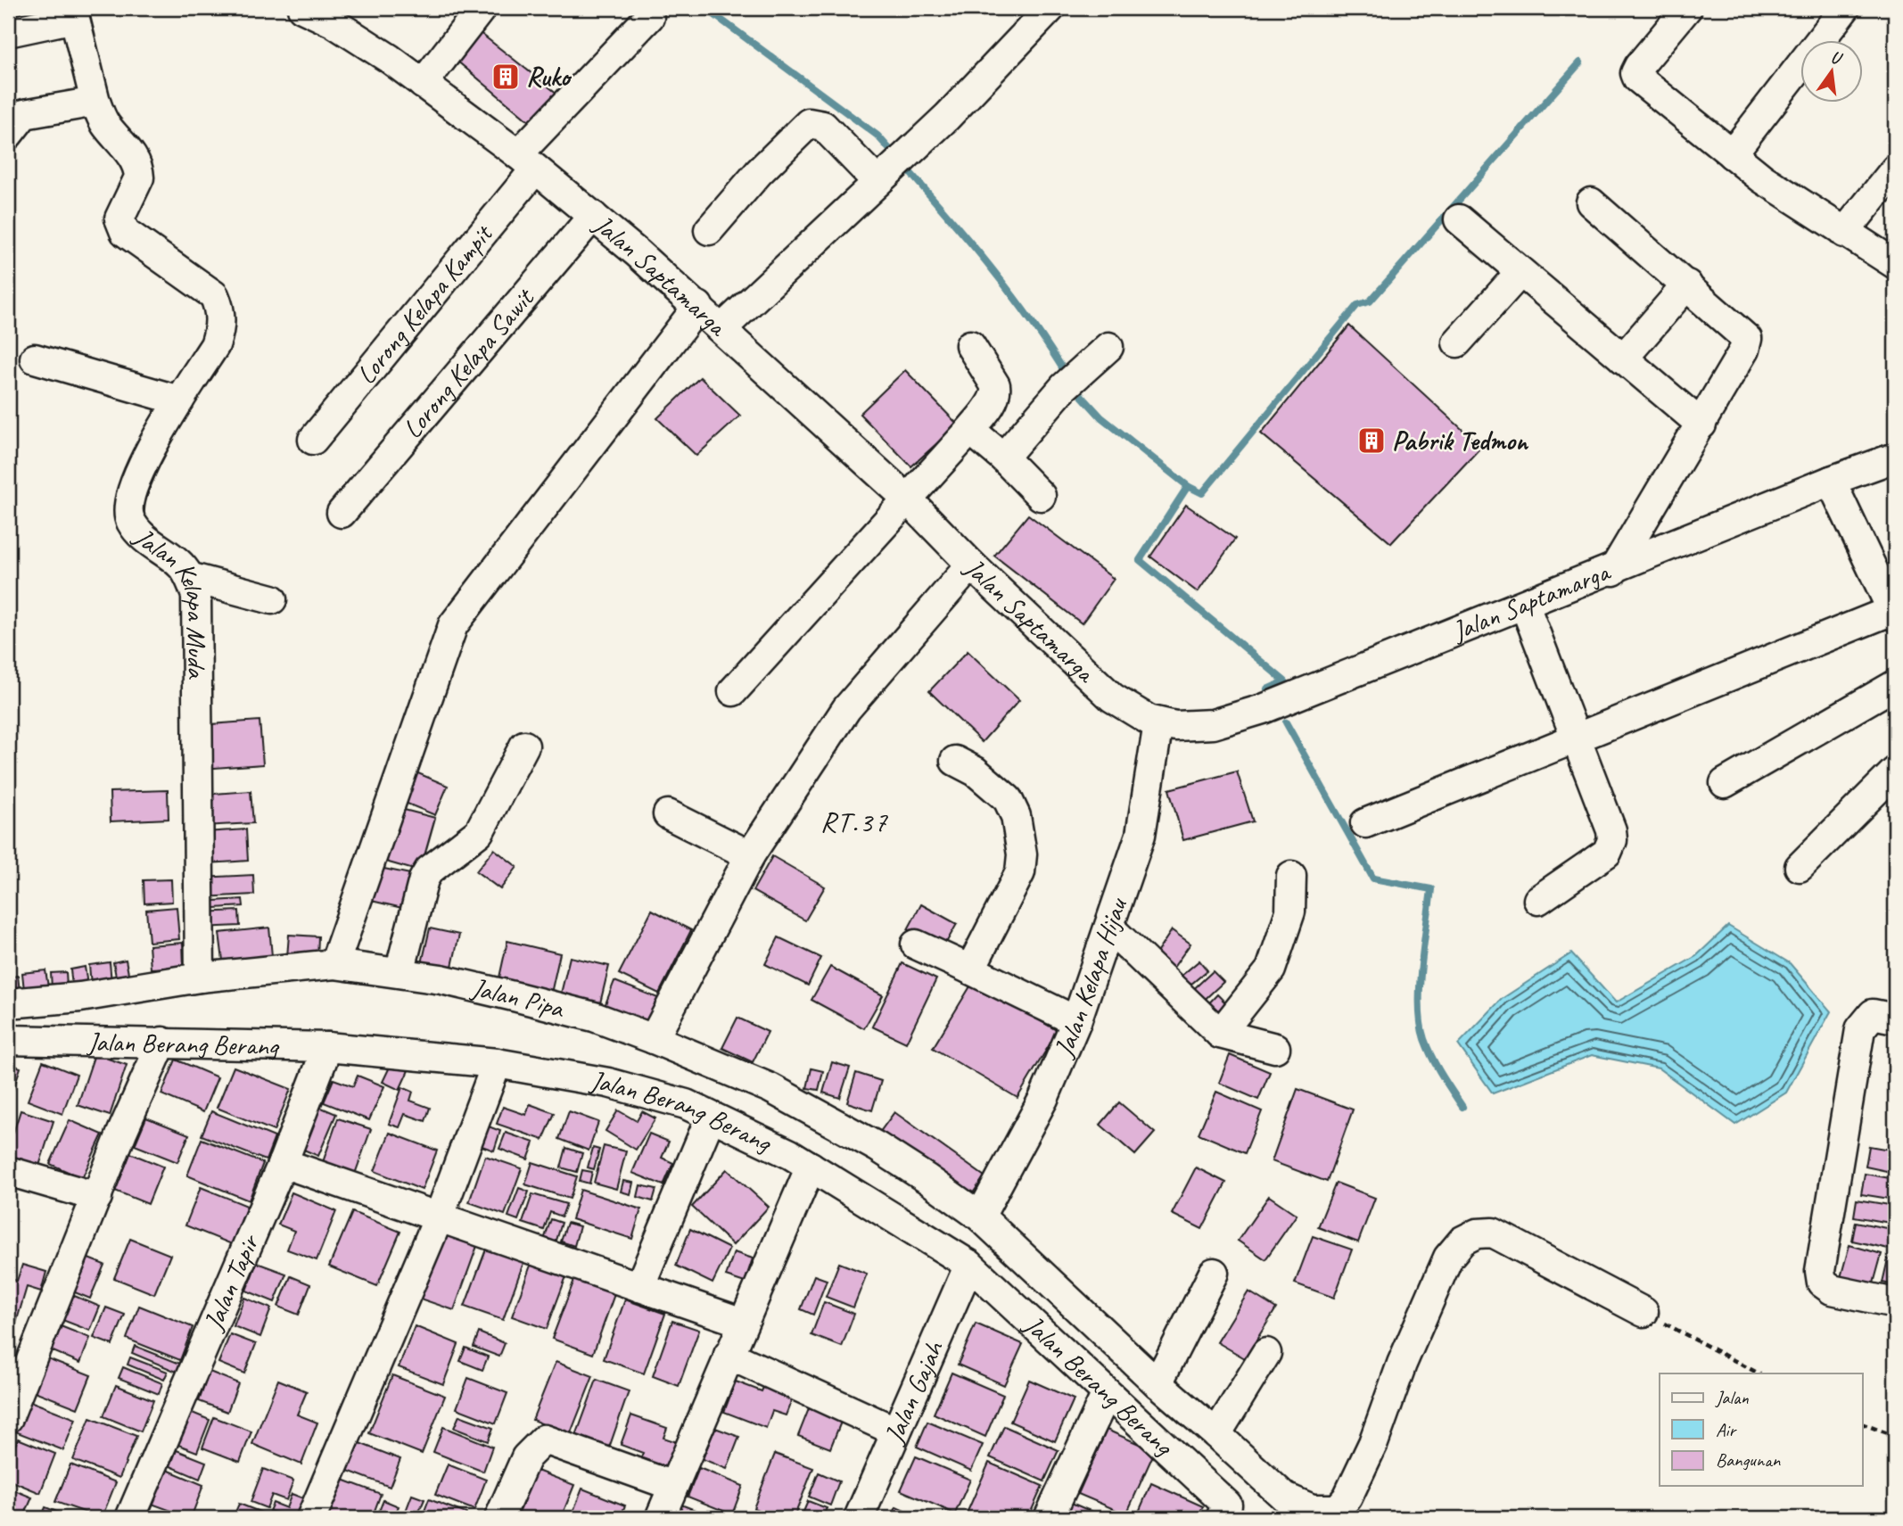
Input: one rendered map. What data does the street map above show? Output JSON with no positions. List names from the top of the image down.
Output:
{
  "streets": {
    "street": [
      "Jalan Saptamarga",
      "Lorong Kelapa Kampit",
      "Lorong Kelapa Sawit",
      "Jalan Kelapa Muda",
      "Jalan Kelapa Hijau",
      "Jalan Pipa",
      "Jalan Berang Berang",
      "Jalan Tapir",
      "Jalan Gajah"
    ]
  },
  "crossings": [
    ["Jalan Saptamarga", "Lorong Kelapa Kampit"],
    ["Jalan Saptamarga", "Lorong Kelapa Sawit"],
    ["Jalan Saptamarga", "Jalan Kelapa Hijau"],
    ["Jalan Kelapa Muda", "Jalan Pipa"],
    ["Jalan Kelapa Hijau", "Jalan Pipa"],
    ["Jalan Berang Berang", "Jalan Tapir"],
    ["Jalan Berang Berang", "Jalan Gajah"]
  ],
  "districts": ["RT.37"],
  "places": {
    "building": ["Ruko", "Pabrik Tedmon"]
  },
  "legend": ["Jalan", "Air", "Bangunan"],
  "north": "top"
}
